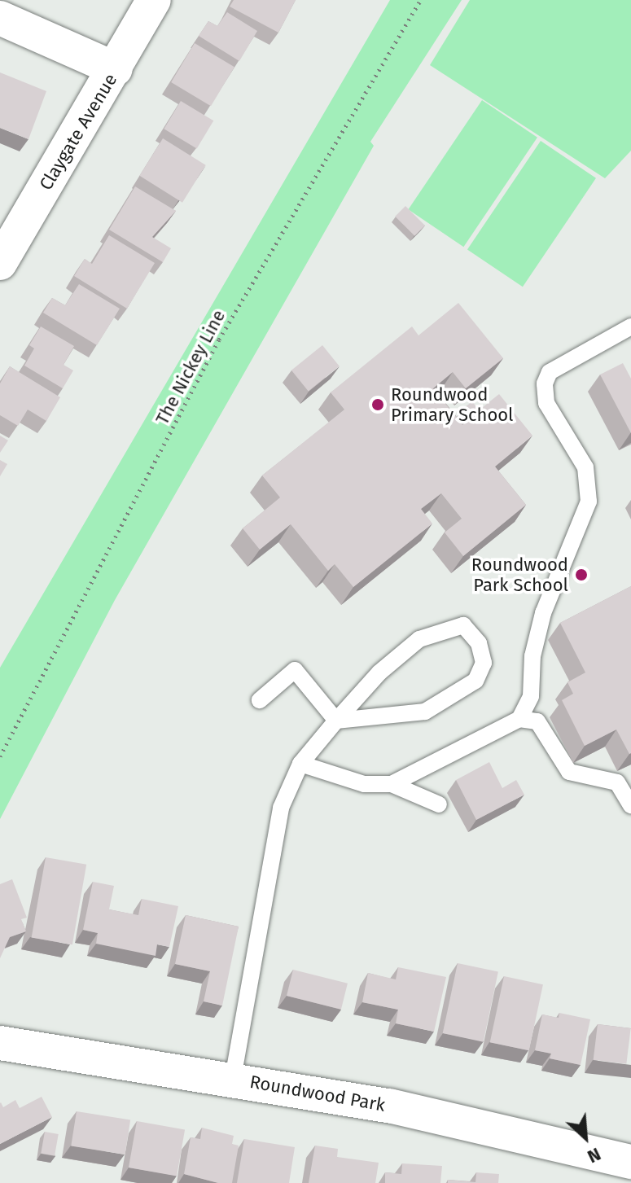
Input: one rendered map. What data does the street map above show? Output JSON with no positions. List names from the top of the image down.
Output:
{
  "streets": {
    "street": ["Claygate Avenue", "Roundwood Park"],
    "path": ["The Nickey Line"]
  },
  "places": ["Roundwood Primary School", "Roundwood Park School"],
  "north": "bottom right"
}
